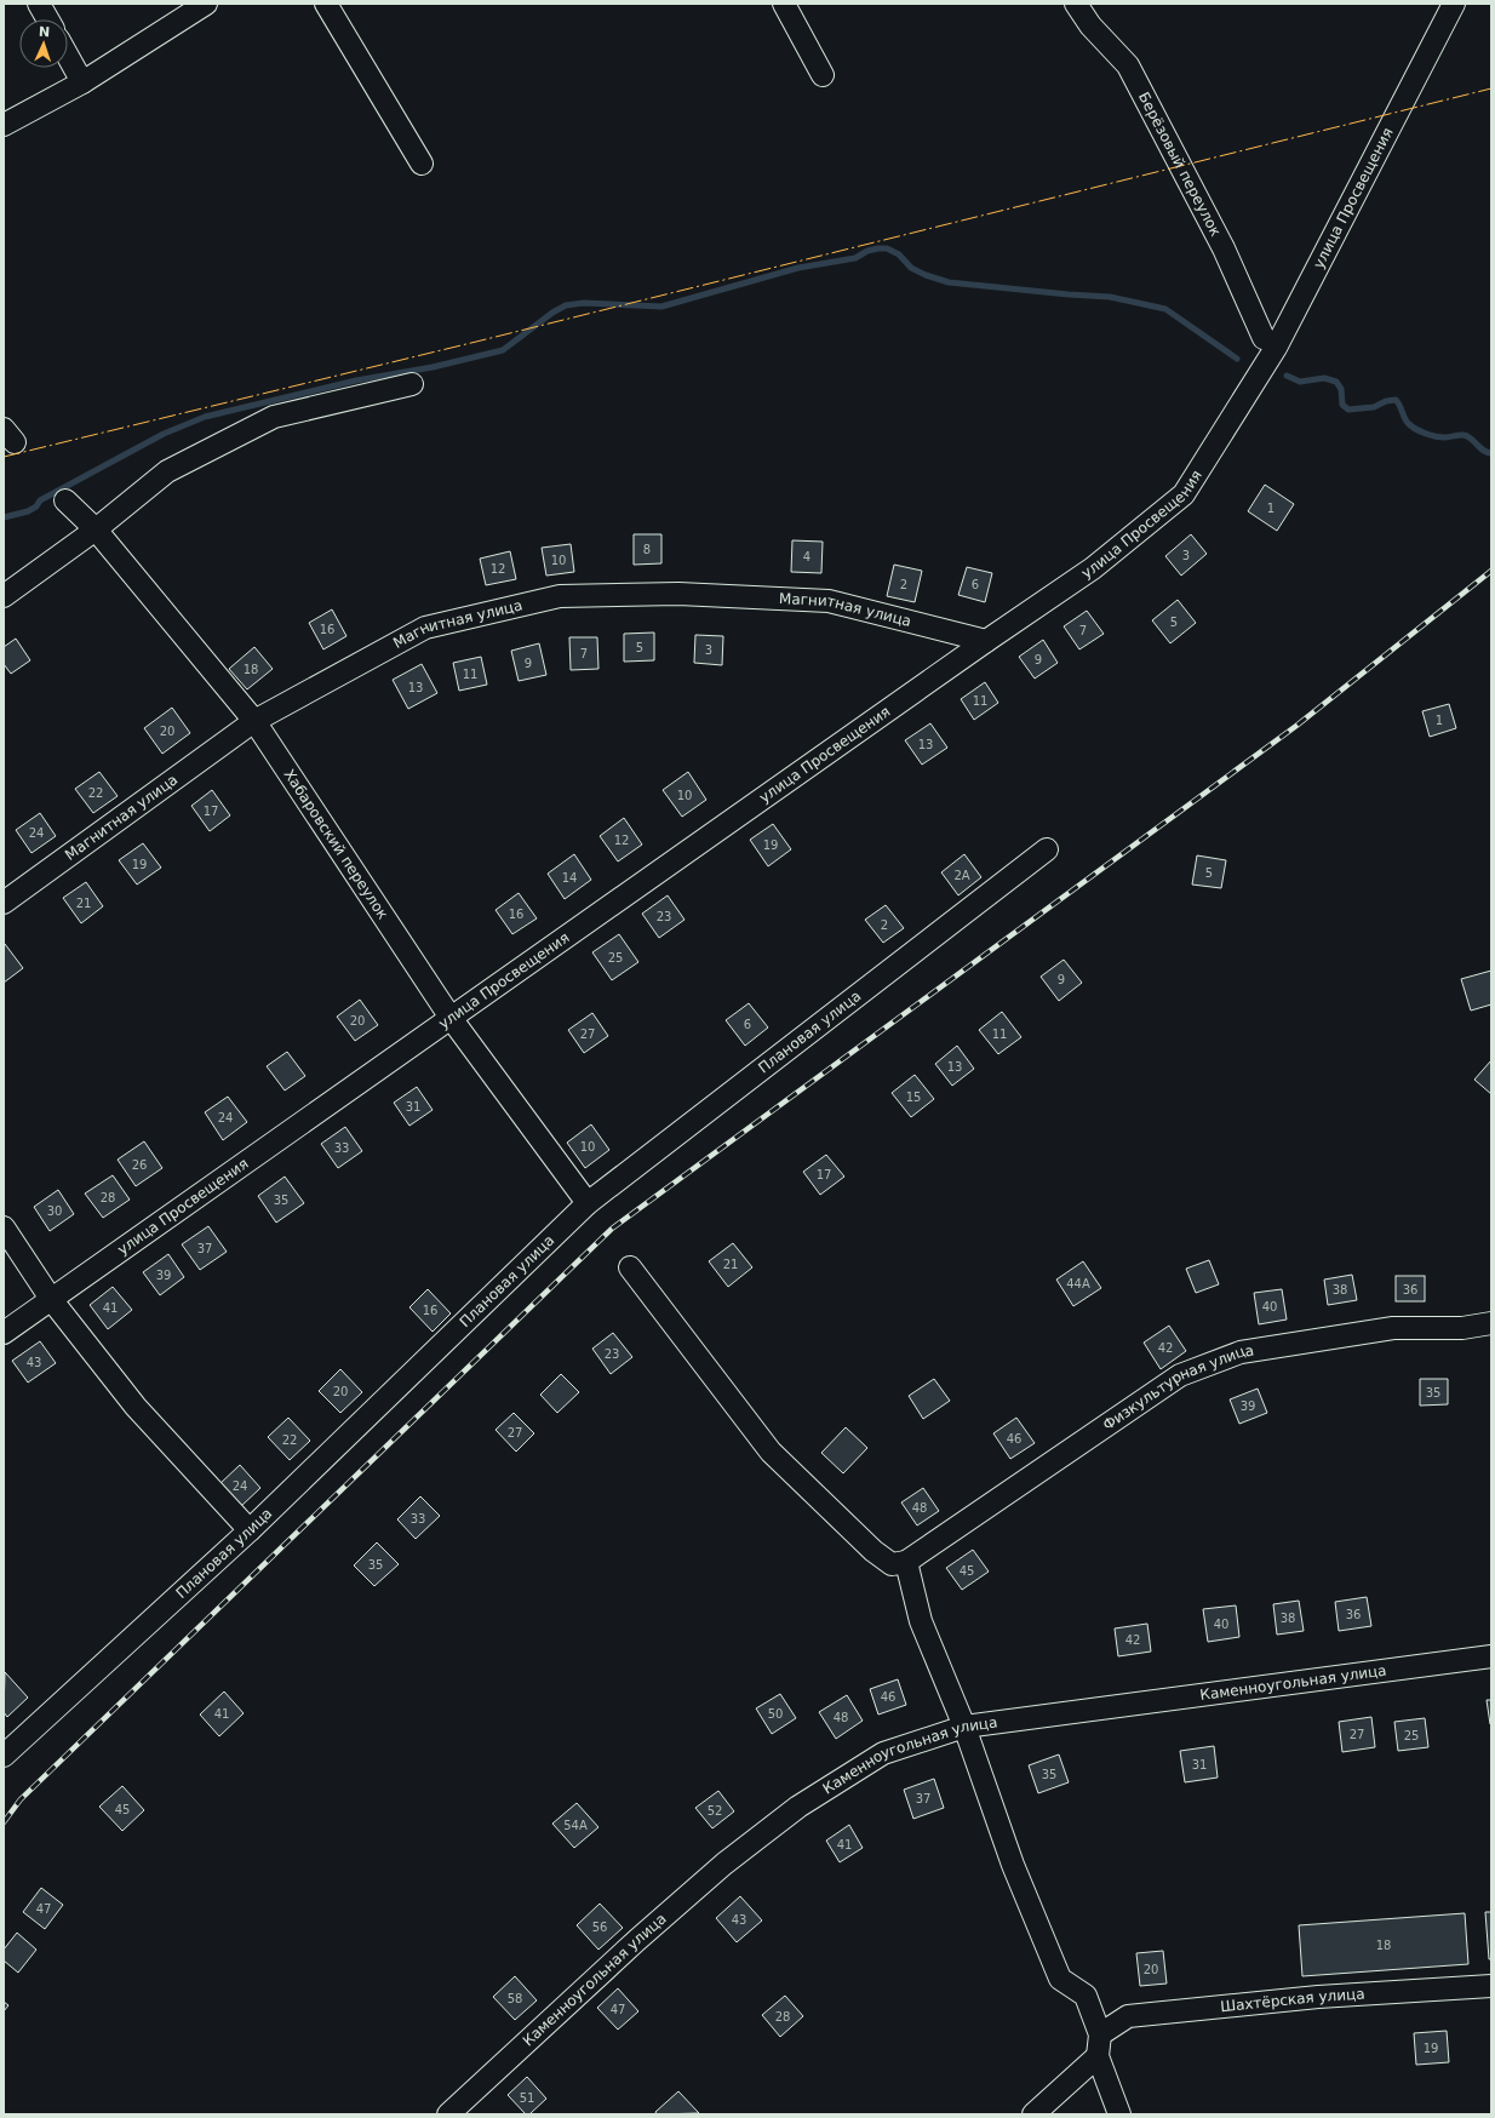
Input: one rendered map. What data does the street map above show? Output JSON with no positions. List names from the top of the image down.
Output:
{
  "streets": {
    "street": [
      "Берёзовый переулок",
      "улица Просвещения",
      "Магнитная улица",
      "Хабаровский переулок",
      "Плановая улица",
      "Физкультурная улица",
      "Каменноугольная улица",
      "Шахтёрская улица"
    ]
  },
  "crossings": [
    ["улица Просвещения", "Магнитная улица"],
    ["улица Просвещения", "Хабаровский переулок"],
    ["Магнитная улица", "Хабаровский переулок"],
    ["Хабаровский переулок", "Плановая улица"]
  ],
  "house_numbers": [
    "1",
    "8",
    "3",
    "4",
    "10",
    "12",
    "2",
    "6",
    "5",
    "16",
    "7",
    "5",
    "3",
    "7",
    "9",
    "9",
    "18",
    "11",
    "13",
    "11",
    "1",
    "20",
    "13",
    "22",
    "10",
    "17",
    "24",
    "12",
    "19",
    "19",
    "5",
    "2А",
    "14",
    "21",
    "16",
    "23",
    "2",
    "25",
    "9",
    "20",
    "6",
    "27",
    "11",
    "13",
    "15",
    "31",
    "24",
    "10",
    "33",
    "26",
    "17",
    "28",
    "35",
    "30",
    "37",
    "21",
    "39",
    "44А",
    "38",
    "36",
    "40",
    "41",
    "16",
    "42",
    "23",
    "43",
    "20",
    "35",
    "39",
    "27",
    "46",
    "22",
    "24",
    "48",
    "33",
    "35",
    "45",
    "36",
    "38",
    "40",
    "42",
    "46",
    "41",
    "50",
    "48",
    "27",
    "25",
    "31",
    "35",
    "37",
    "45",
    "52",
    "54А",
    "41",
    "47",
    "43",
    "56",
    "18",
    "20",
    "58",
    "47",
    "28",
    "19",
    "51"
  ],
  "north": "top"
}
